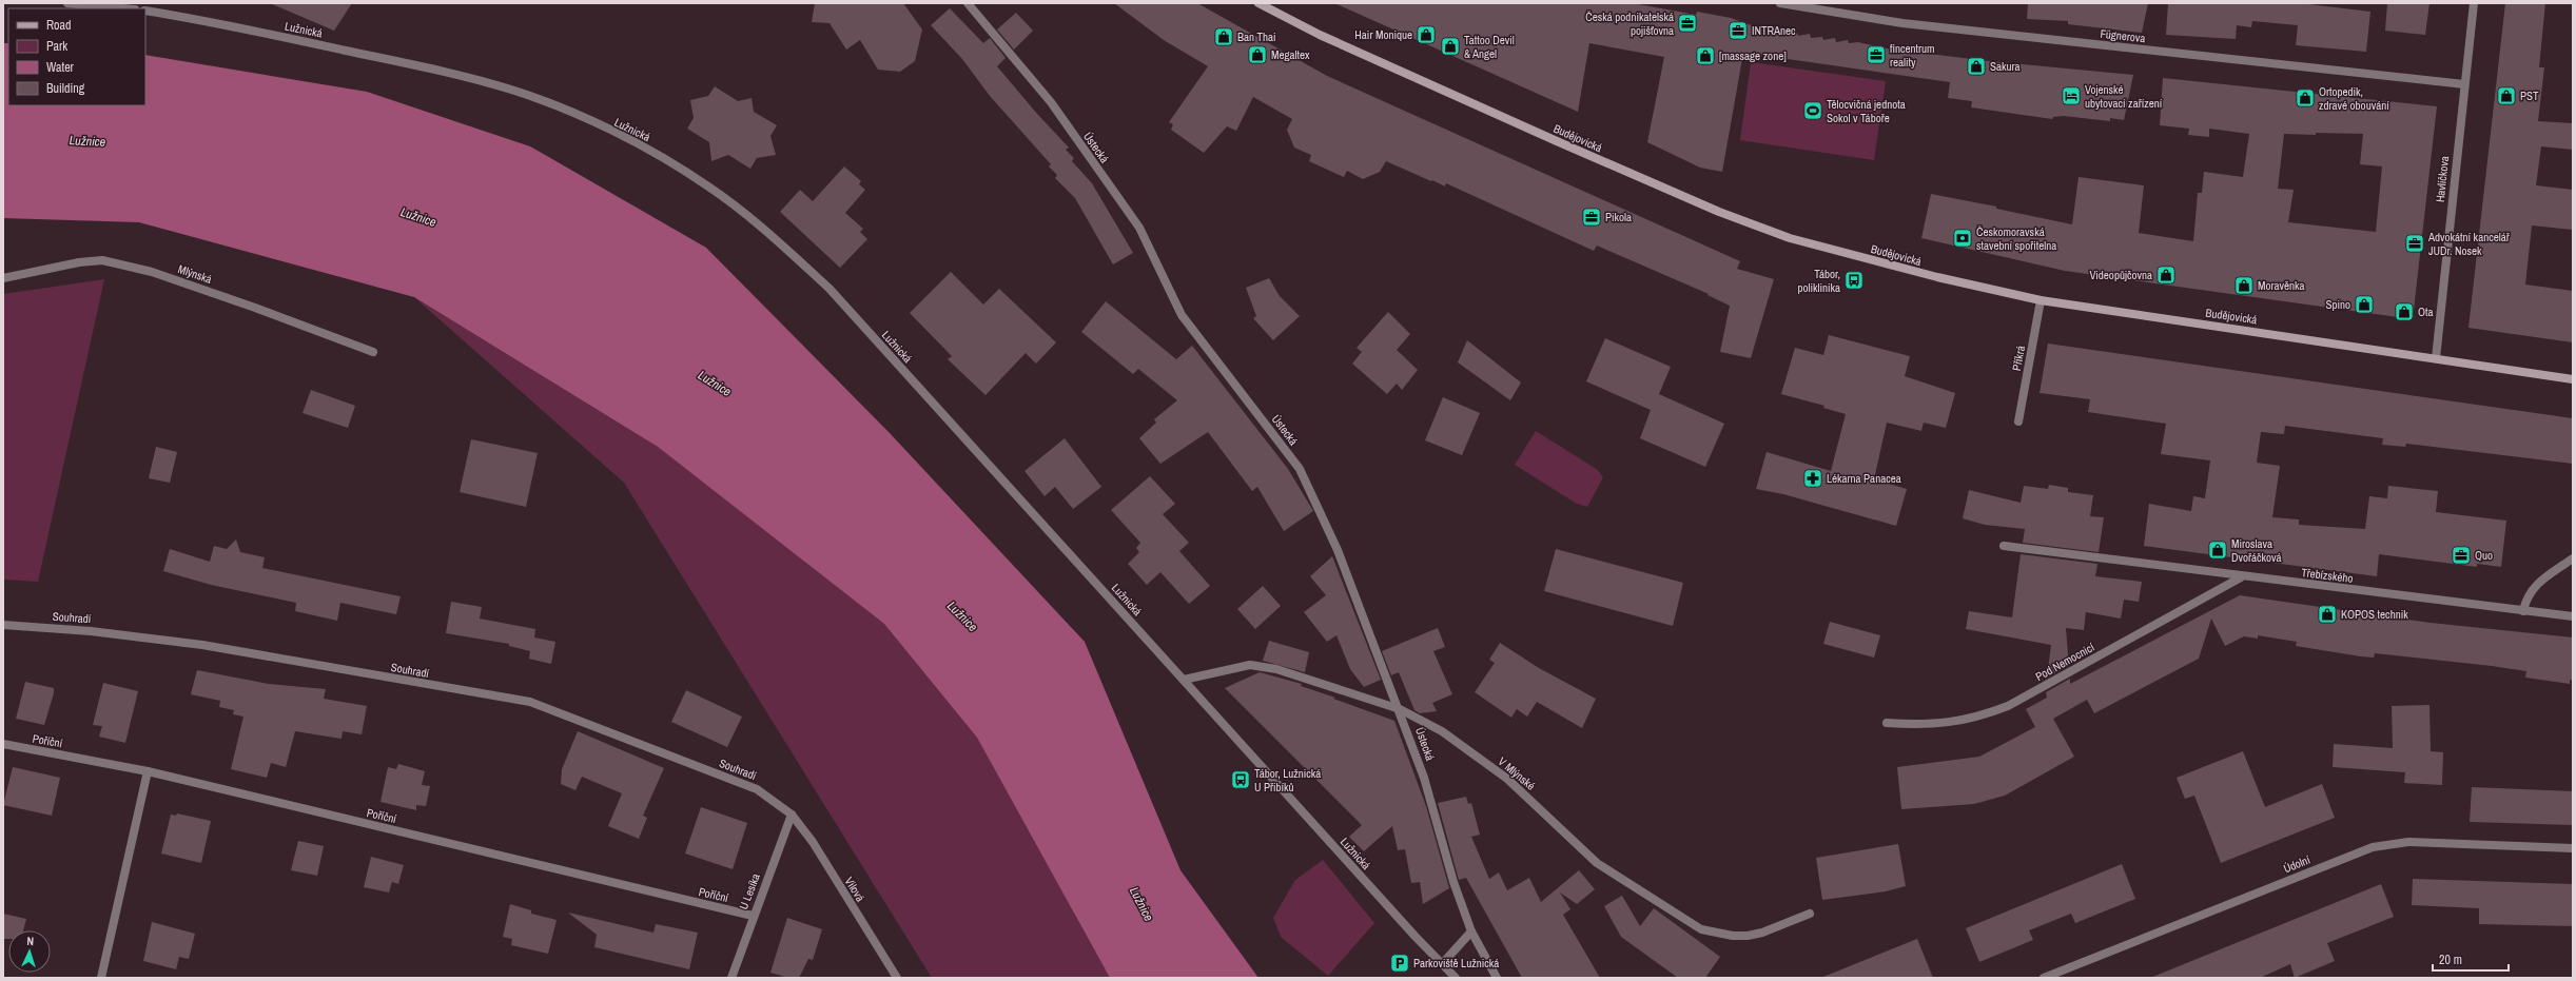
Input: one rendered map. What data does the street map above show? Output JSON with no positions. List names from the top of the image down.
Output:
{
  "streets": {
    "main road": ["Budějovická"],
    "street": [
      "Lužnická",
      "Fügnerova",
      "Ústecká",
      "Havlíčkova",
      "Mlýnská",
      "Příkrá",
      "Třebízského",
      "Souhradí",
      "Pod Nemocnicí",
      "Poříční",
      "V Mlýnské",
      "Údolní",
      "Vilová",
      "U Lesíka"
    ]
  },
  "crossings": [
    ["Lužnická", "V Mlýnské"],
    ["Fügnerova", "Havlíčkova"],
    ["Budějovická", "Havlíčkova"],
    ["Budějovická", "Příkrá"],
    ["Ústecká", "V Mlýnské"],
    ["Třebízského", "Pod Nemocnicí"],
    ["Souhradí", "Vilová"],
    ["Souhradí", "U Lesíka"],
    ["Poříční", "U Lesíka"],
    ["Vilová", "U Lesíka"]
  ],
  "water": ["Lužnice"],
  "places": {
    "office": [
      "Česká podnikatelská pojišťovna",
      "INTRAnec",
      "fincentrum reality",
      "Pikola",
      "Advokátní kancelář JUDr. Nosek",
      "Quo"
    ],
    "shop": [
      "Hair Monique",
      "Ban Thai",
      "Tattoo Devil & Angel",
      "Megaltex",
      "[massage zone]",
      "Sakura",
      "PST",
      "Ortopedik, zdravé obouvání",
      "Videopůjčovna",
      "Moravěnka",
      "Spino",
      "Ota",
      "Miroslava Dvořáčková",
      "KOPOS technik"
    ],
    "hotel": ["Vojenské ubytovací zařízení"],
    "sports": ["Tělocvičná jednota Sokol v Táboře"],
    "bank": ["Českomoravská stavební spořitelna"],
    "bus stop": ["Tábor, poliklinika", "Tábor, Lužnická U Přibíků"],
    "pharmacy": ["Lékarna Panacea"],
    "parking": ["Parkoviště Lužnická"]
  },
  "legend": [
    "Road",
    "Park",
    "Water",
    "Building"
  ],
  "scale_bar": "20 m",
  "north": "top"
}
